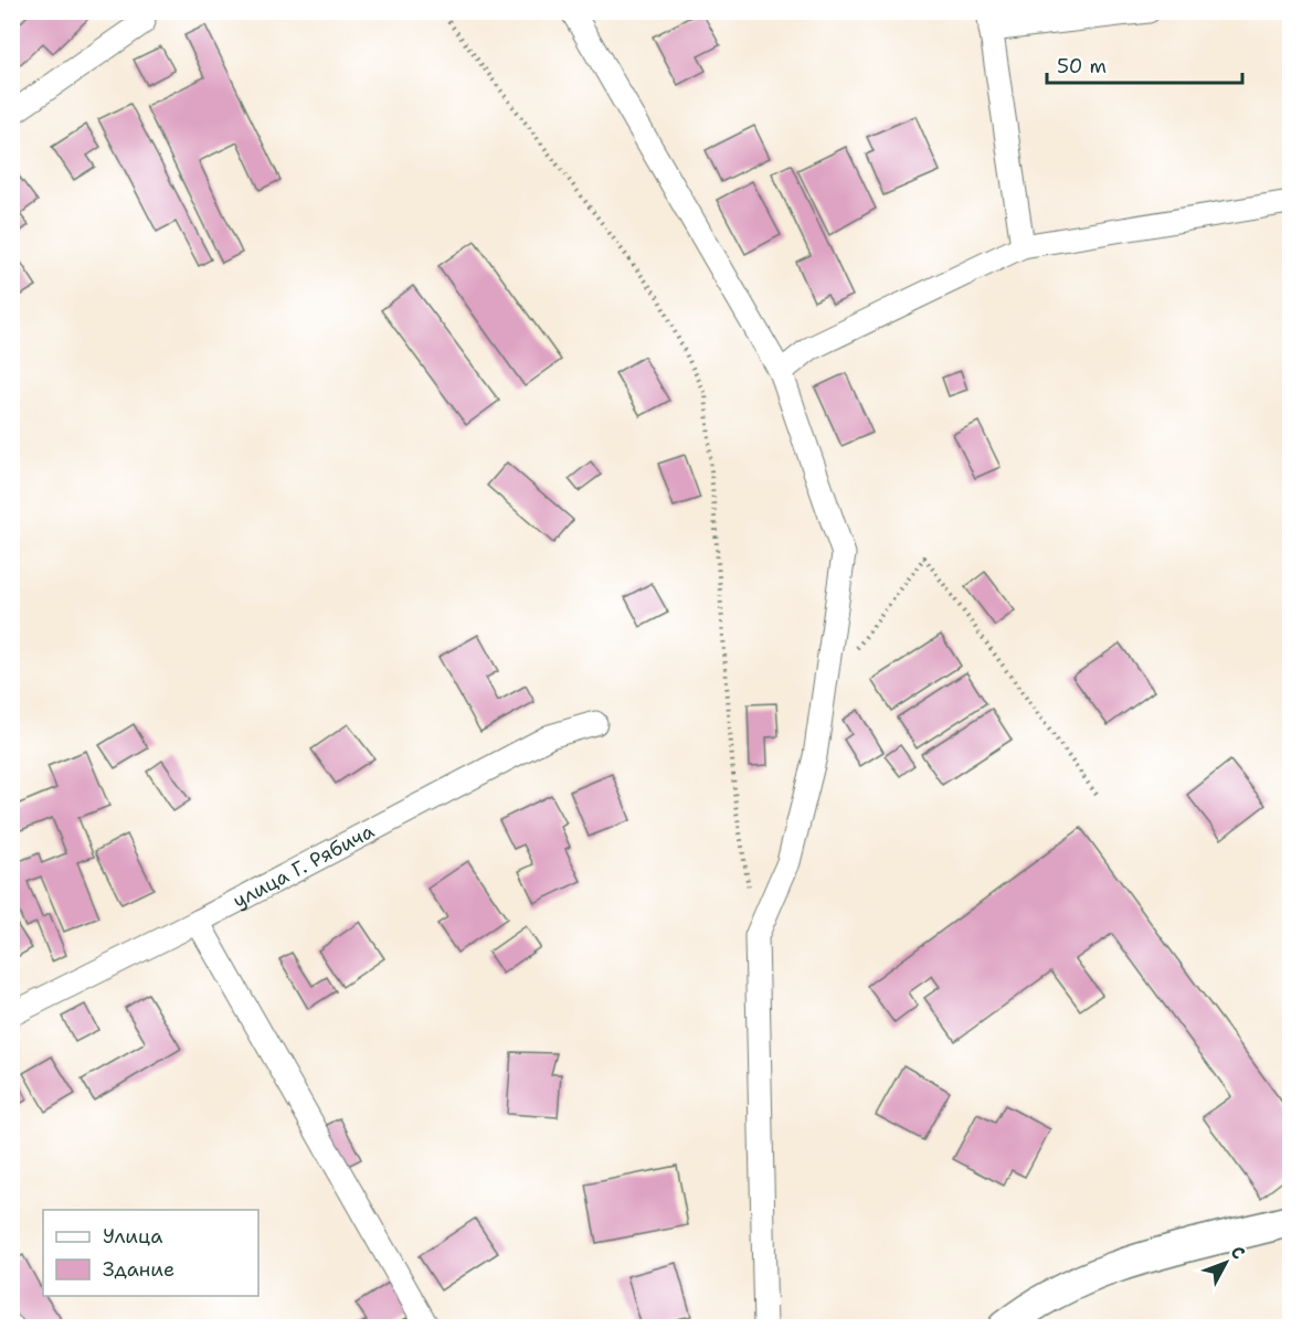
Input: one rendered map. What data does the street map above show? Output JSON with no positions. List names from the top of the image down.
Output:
{
  "streets": {
    "street": ["улица Г. Рябича"]
  },
  "legend": ["Улица", "Здание"],
  "scale_bar": "50 m",
  "north": "top right"
}
